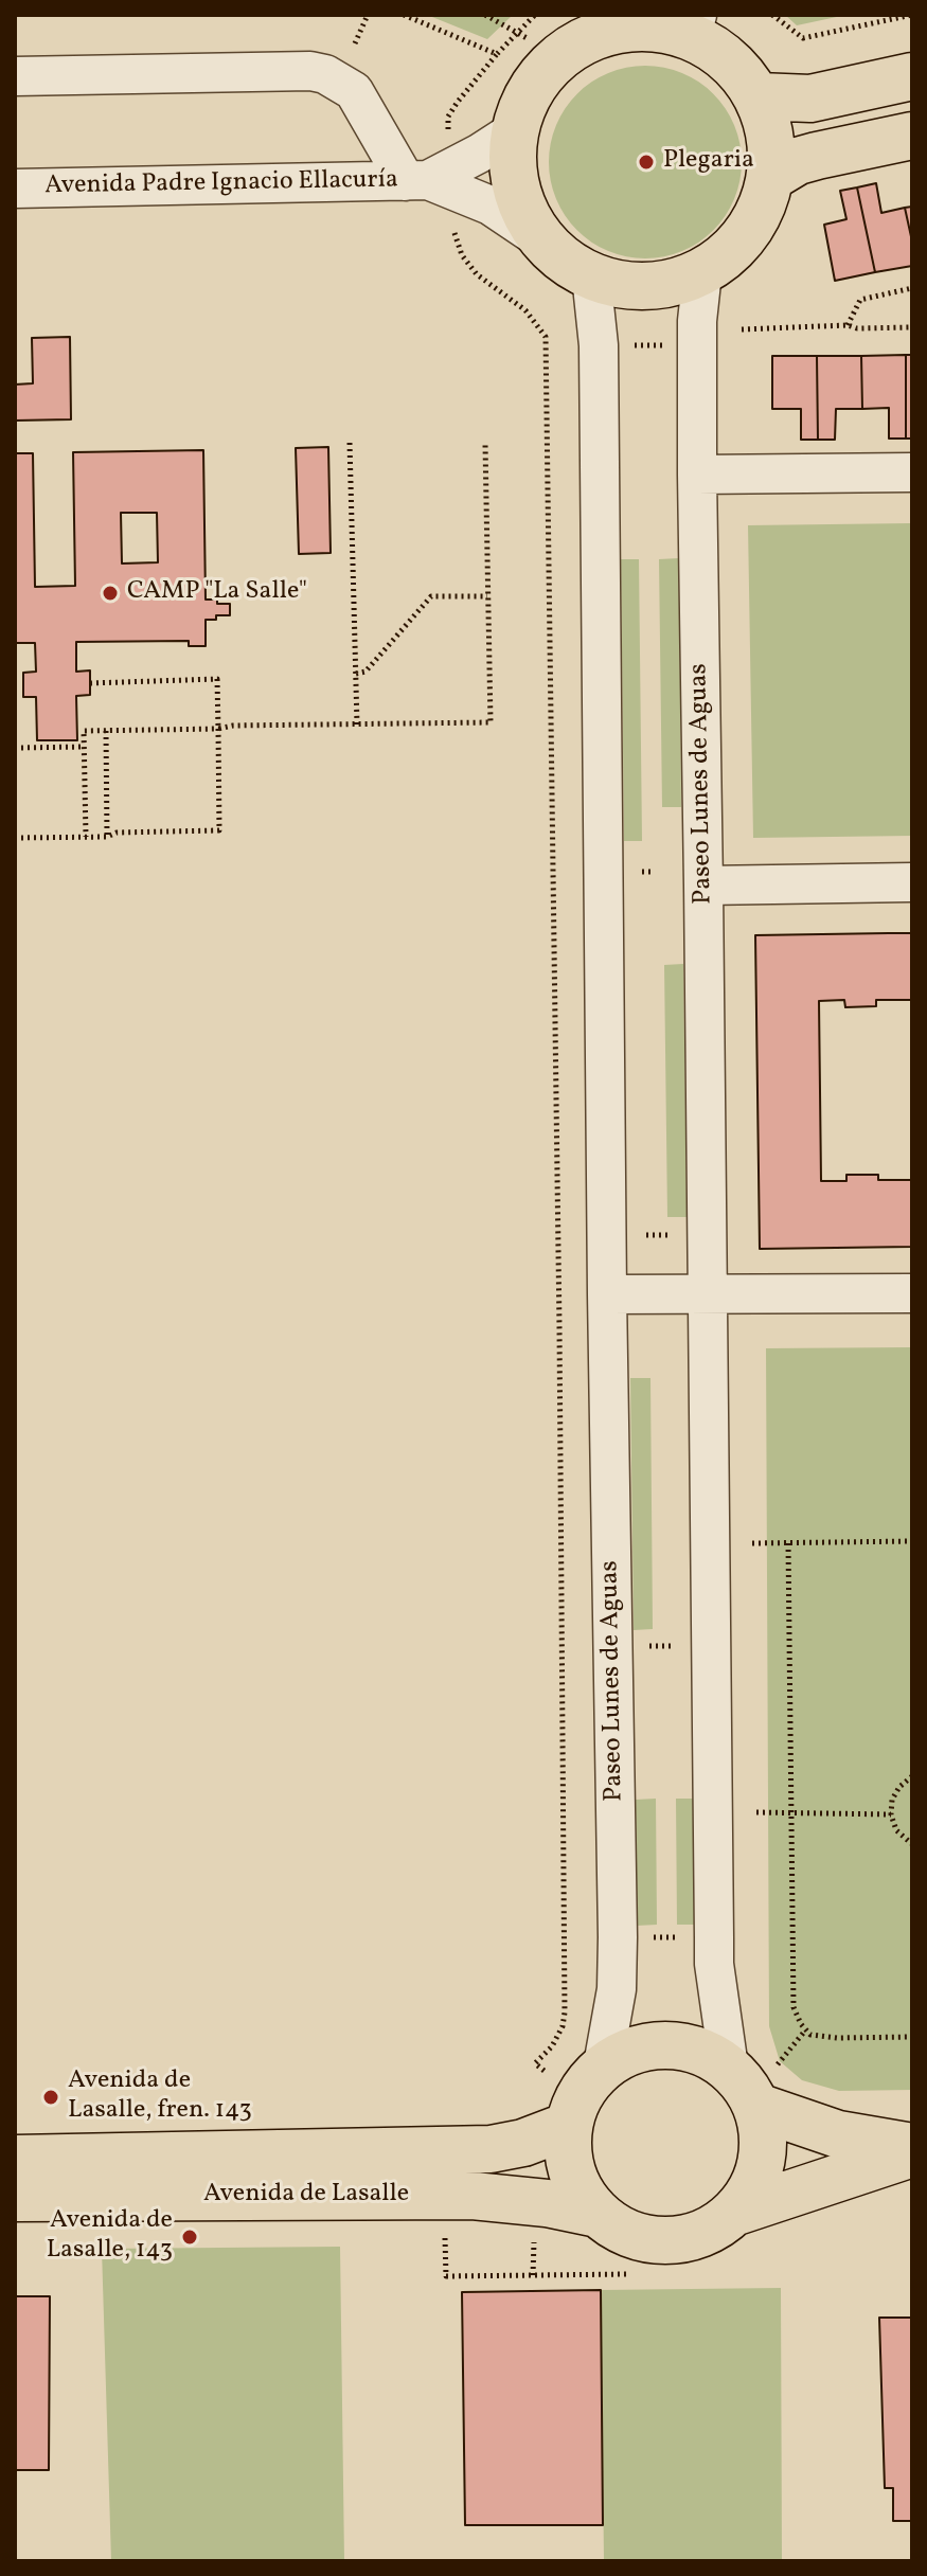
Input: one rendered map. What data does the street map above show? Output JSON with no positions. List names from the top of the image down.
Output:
{
  "streets": {
    "main road": ["Avenida de Lasalle"],
    "street": ["Avenida Padre Ignacio Ellacuría", "Paseo Lunes de Aguas"]
  },
  "crossings": [
    ["Avenida Padre Ignacio Ellacuría", "Paseo Lunes de Aguas"],
    ["Paseo Lunes de Aguas", "Avenida de Lasalle"]
  ],
  "places": [
    "Plegaria",
    "CAMP \"La Salle\"",
    "Avenida de Lasalle, fren. 143",
    "Avenida de Lasalle, 143"
  ]
}
